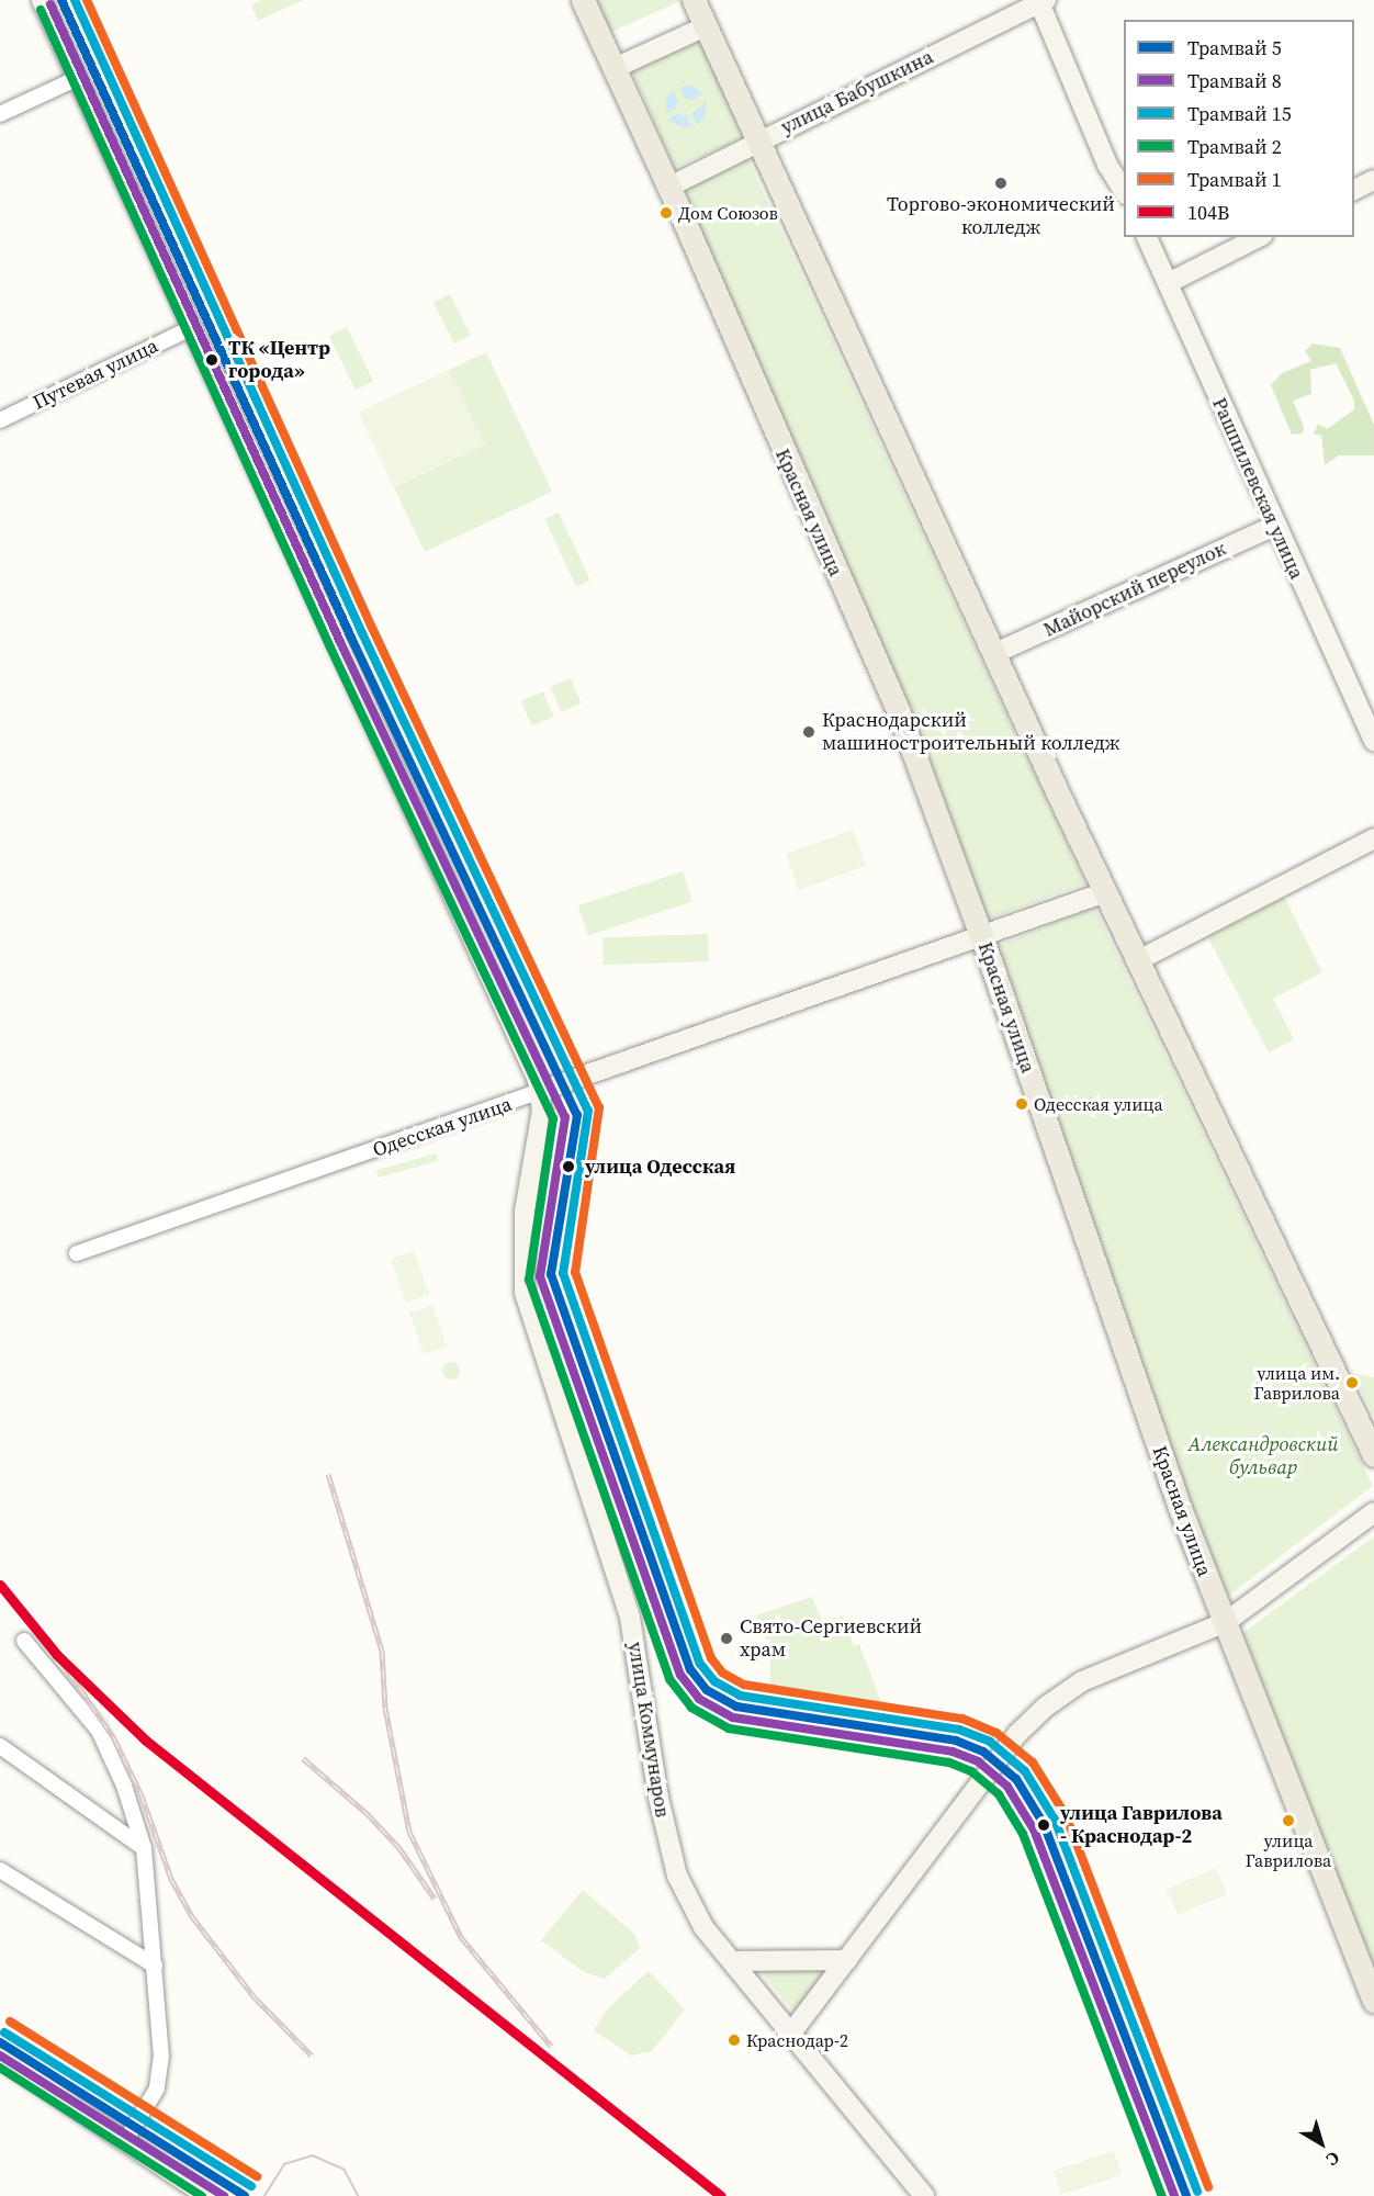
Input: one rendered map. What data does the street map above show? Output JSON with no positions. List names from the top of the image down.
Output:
{
  "streets": {
    "main road": [
      "улица Бабушкина",
      "Рашпилевская улица",
      "Красная улица",
      "Майорский переулок",
      "Одесская улица",
      "улица Коммунаров"
    ],
    "street": ["Путевая улица"]
  },
  "crossings": [
    ["улица Бабушкина", "Красная улица"],
    ["Путевая улица", "улица Коммунаров"],
    ["Рашпилевская улица", "Майорский переулок"],
    ["Красная улица", "Одесская улица"],
    ["Одесская улица", "улица Коммунаров"]
  ],
  "parks": ["Александровский бульвар"],
  "places": [
    "Торгово-экономический колледж",
    "Дом Союзов",
    "ТК «Центр города»",
    "Краснодарский машиностроительный колледж",
    "Одесская улица",
    "улица Одесская",
    "улица им. Гаврилова",
    "Свято-Сергиевский храм",
    "улица Гаврилова",
    "улица Гаврилова - Краснодар-2",
    "Краснодар-2"
  ],
  "lines": [
    "tram line 5",
    "tram line 15",
    "tram line 1",
    "tram line 8",
    "tram line 2",
    "transit line 104В"
  ],
  "legend": [
    "Трамвай 5",
    "Трамвай 8",
    "Трамвай 15",
    "Трамвай 2",
    "Трамвай 1",
    "104В"
  ],
  "north": "bottom right"
}
